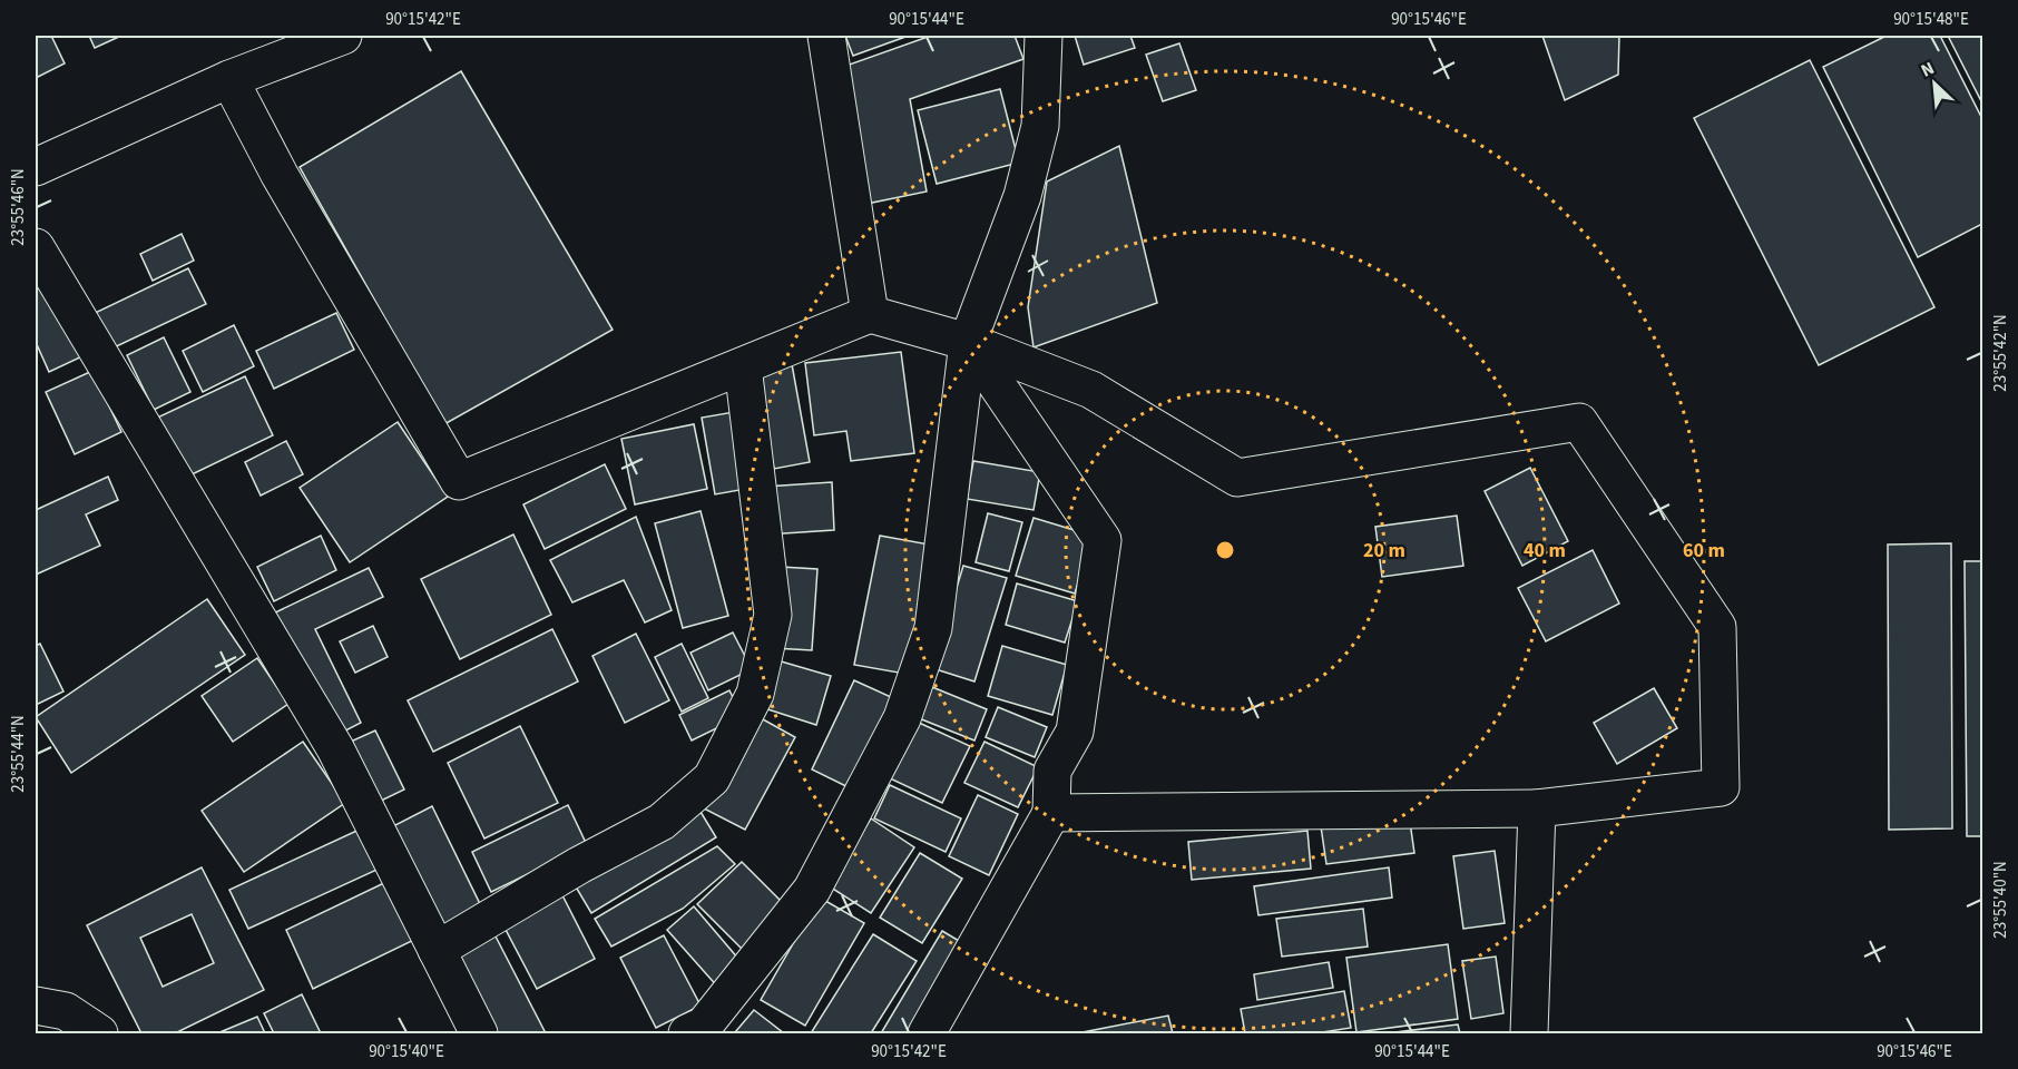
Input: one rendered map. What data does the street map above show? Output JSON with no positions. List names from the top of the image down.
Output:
{
  "north": "top left",
  "coordinates": [
    "90°15'42\"E",
    "90°15'44\"E",
    "90°15'46\"E",
    "90°15'48\"E",
    "23°55'46\"N",
    "23°55'42\"N",
    "23°55'44\"N",
    "23°55'40\"N",
    "90°15'40\"E"
  ],
  "rings": ["20 m", "40 m", "60 m"]
}
